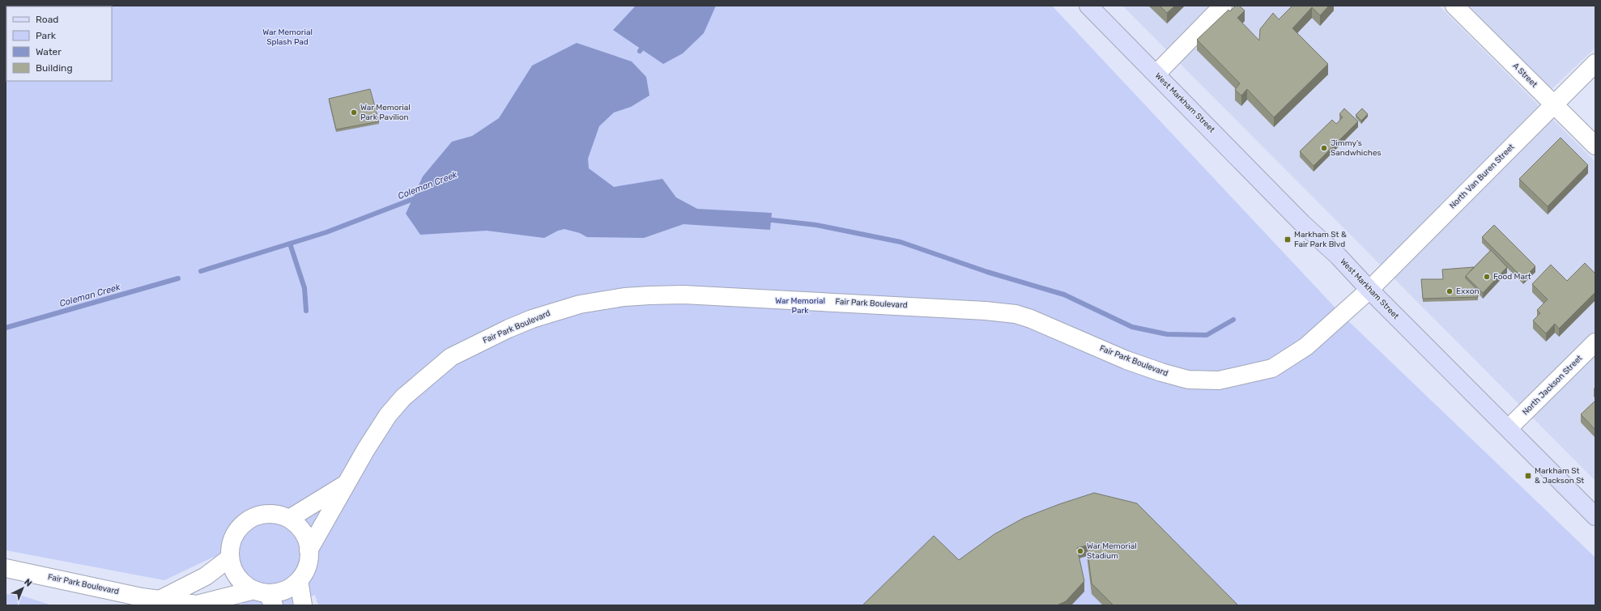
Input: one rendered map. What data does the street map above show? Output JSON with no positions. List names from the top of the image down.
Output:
{
  "streets": {
    "main road": ["West Markham Street"],
    "street": [
      "A Street",
      "North Van Buren Street",
      "Fair Park Boulevard",
      "North Jackson Street"
    ]
  },
  "crossings": [
    ["A Street", "North Van Buren Street"],
    ["West Markham Street", "North Van Buren Street"],
    ["West Markham Street", "Fair Park Boulevard"],
    ["West Markham Street", "North Jackson Street"],
    ["North Van Buren Street", "Fair Park Boulevard"]
  ],
  "water": ["Coleman Creek"],
  "parks": ["War Memorial Splash Pad", "War Memorial Park"],
  "places": {
    "other": [
      "War Memorial Park Pavilion",
      "Jimmy's Sandwhiches",
      "Food Mart",
      "Exxon",
      "War Memorial Stadium"
    ],
    "transit": ["Markham St & Fair Park Blvd", "Markham St & Jackson St"]
  },
  "legend": [
    "Road",
    "Park",
    "Water",
    "Building"
  ],
  "north": "top right"
}
